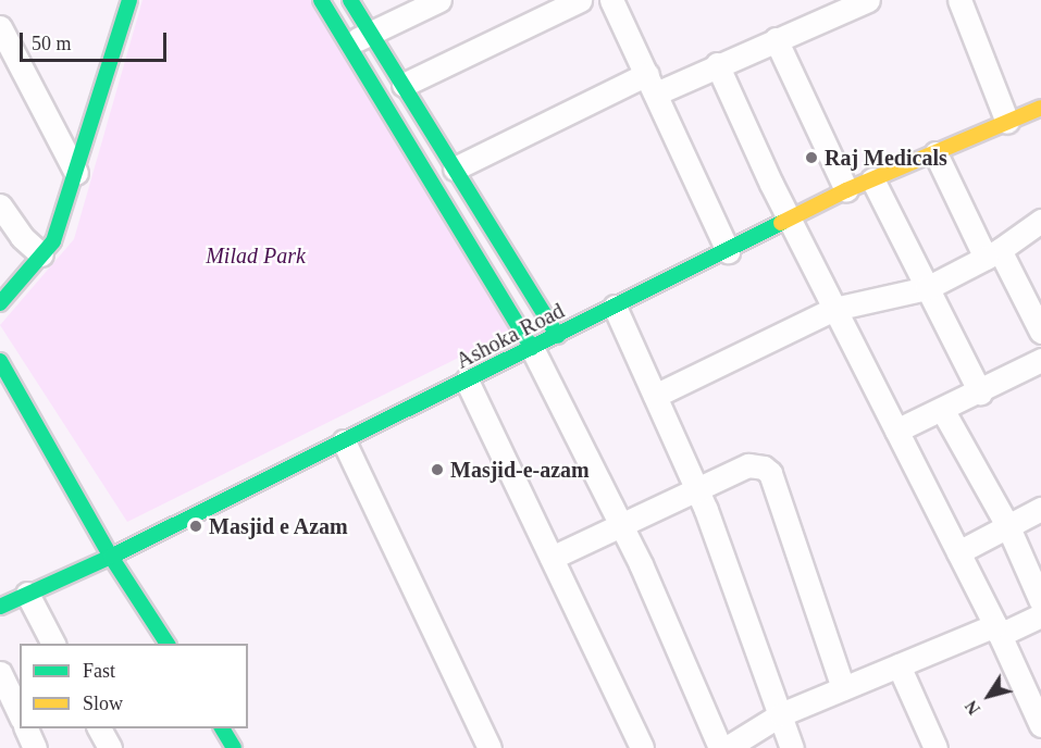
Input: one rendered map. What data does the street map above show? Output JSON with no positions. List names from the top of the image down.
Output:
{
  "streets": {
    "street": ["Ashoka Road"]
  },
  "parks": ["Milad Park"],
  "places": ["Raj Medicals", "Masjid-e-azam", "Masjid e Azam"],
  "legend": ["Fast", "Slow"],
  "scale_bar": "50 m",
  "north": "bottom left"
}
